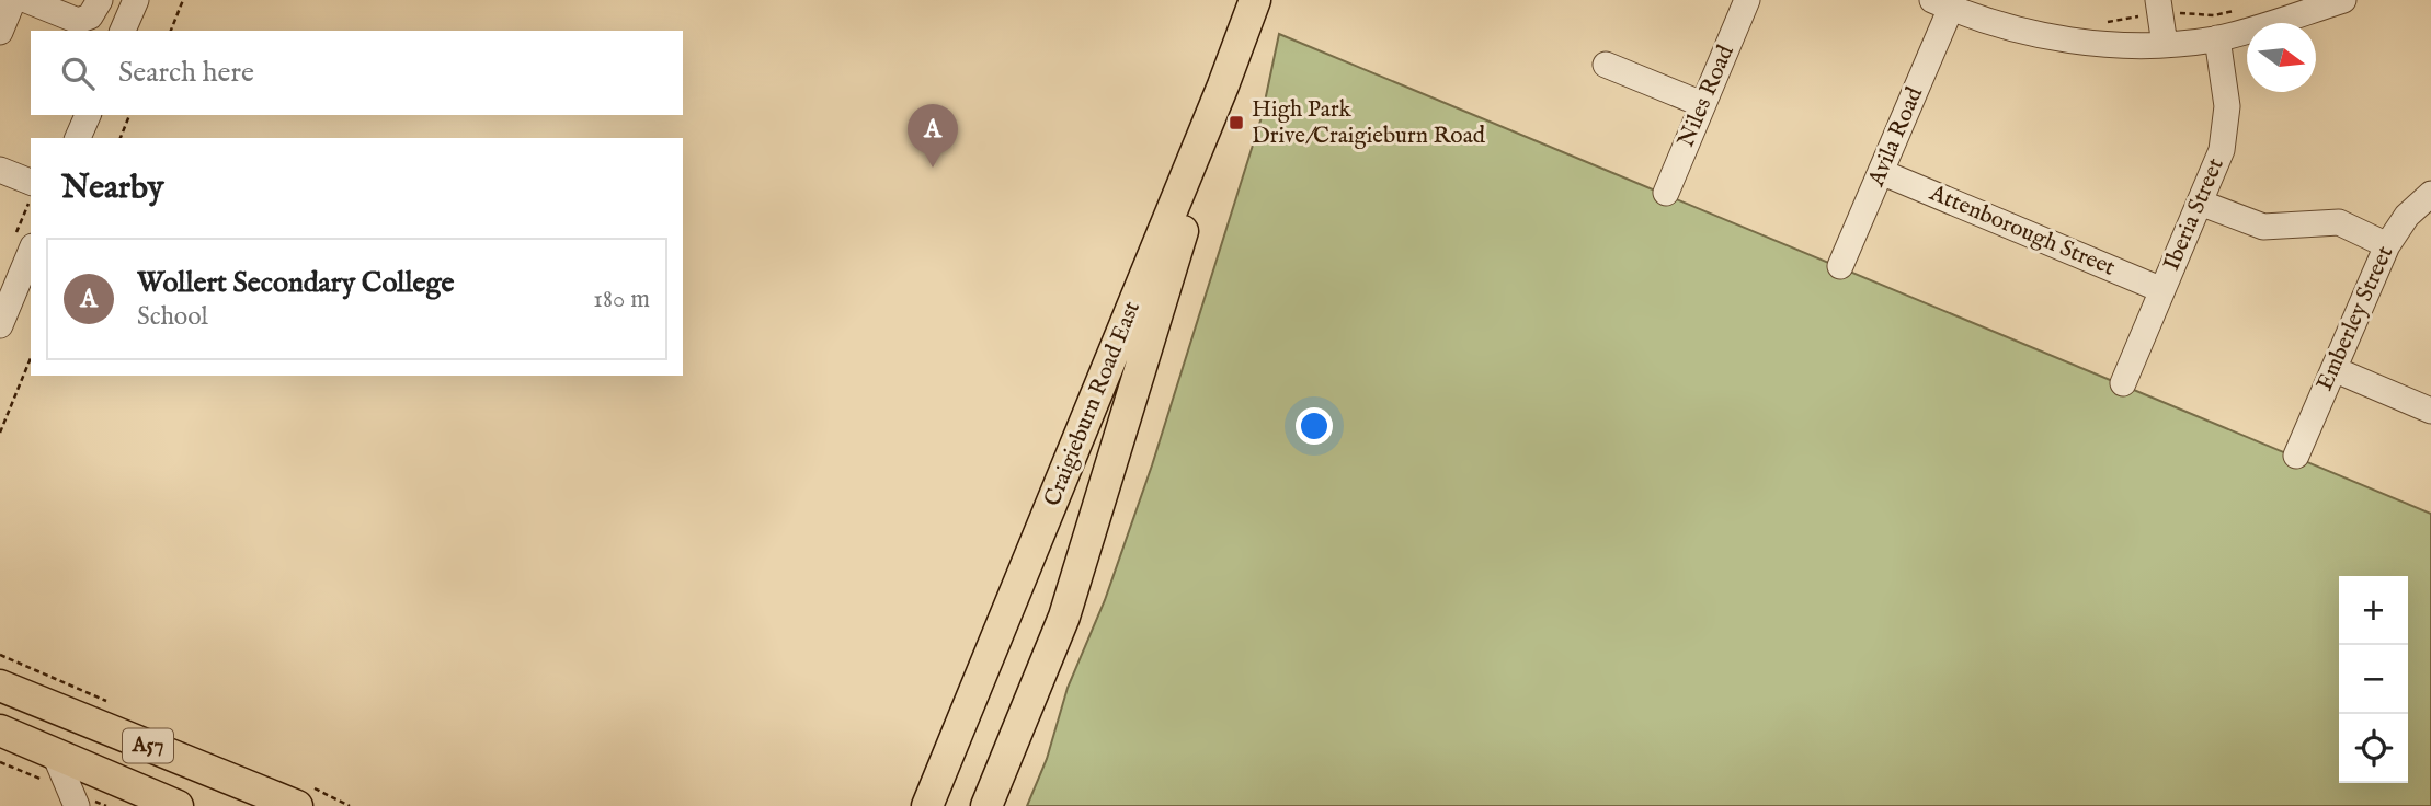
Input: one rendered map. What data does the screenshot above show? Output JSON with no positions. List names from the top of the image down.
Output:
{
  "streets": {
    "main road": ["Craigieburn Road East", "A57"],
    "street": [
      "Niles Road",
      "Avila Road",
      "Iberia Street",
      "Attenborough Street",
      "Emberley Street"
    ]
  },
  "crossings": [
    ["Avila Road", "Attenborough Street"],
    ["Iberia Street", "Attenborough Street"]
  ],
  "places": {
    "transit": ["High Park Drive/Craigieburn Road"]
  },
  "north": "right",
  "page": {
    "search": "Search here",
    "pins": "A",
    "heading": "Nearby",
    "list": [
      {
        "mark": "A",
        "name": "Wollert Secondary College",
        "note": "School",
        "value": "180 m"
      }
    ],
    "map_buttons": ["+", "−"]
  }
}
